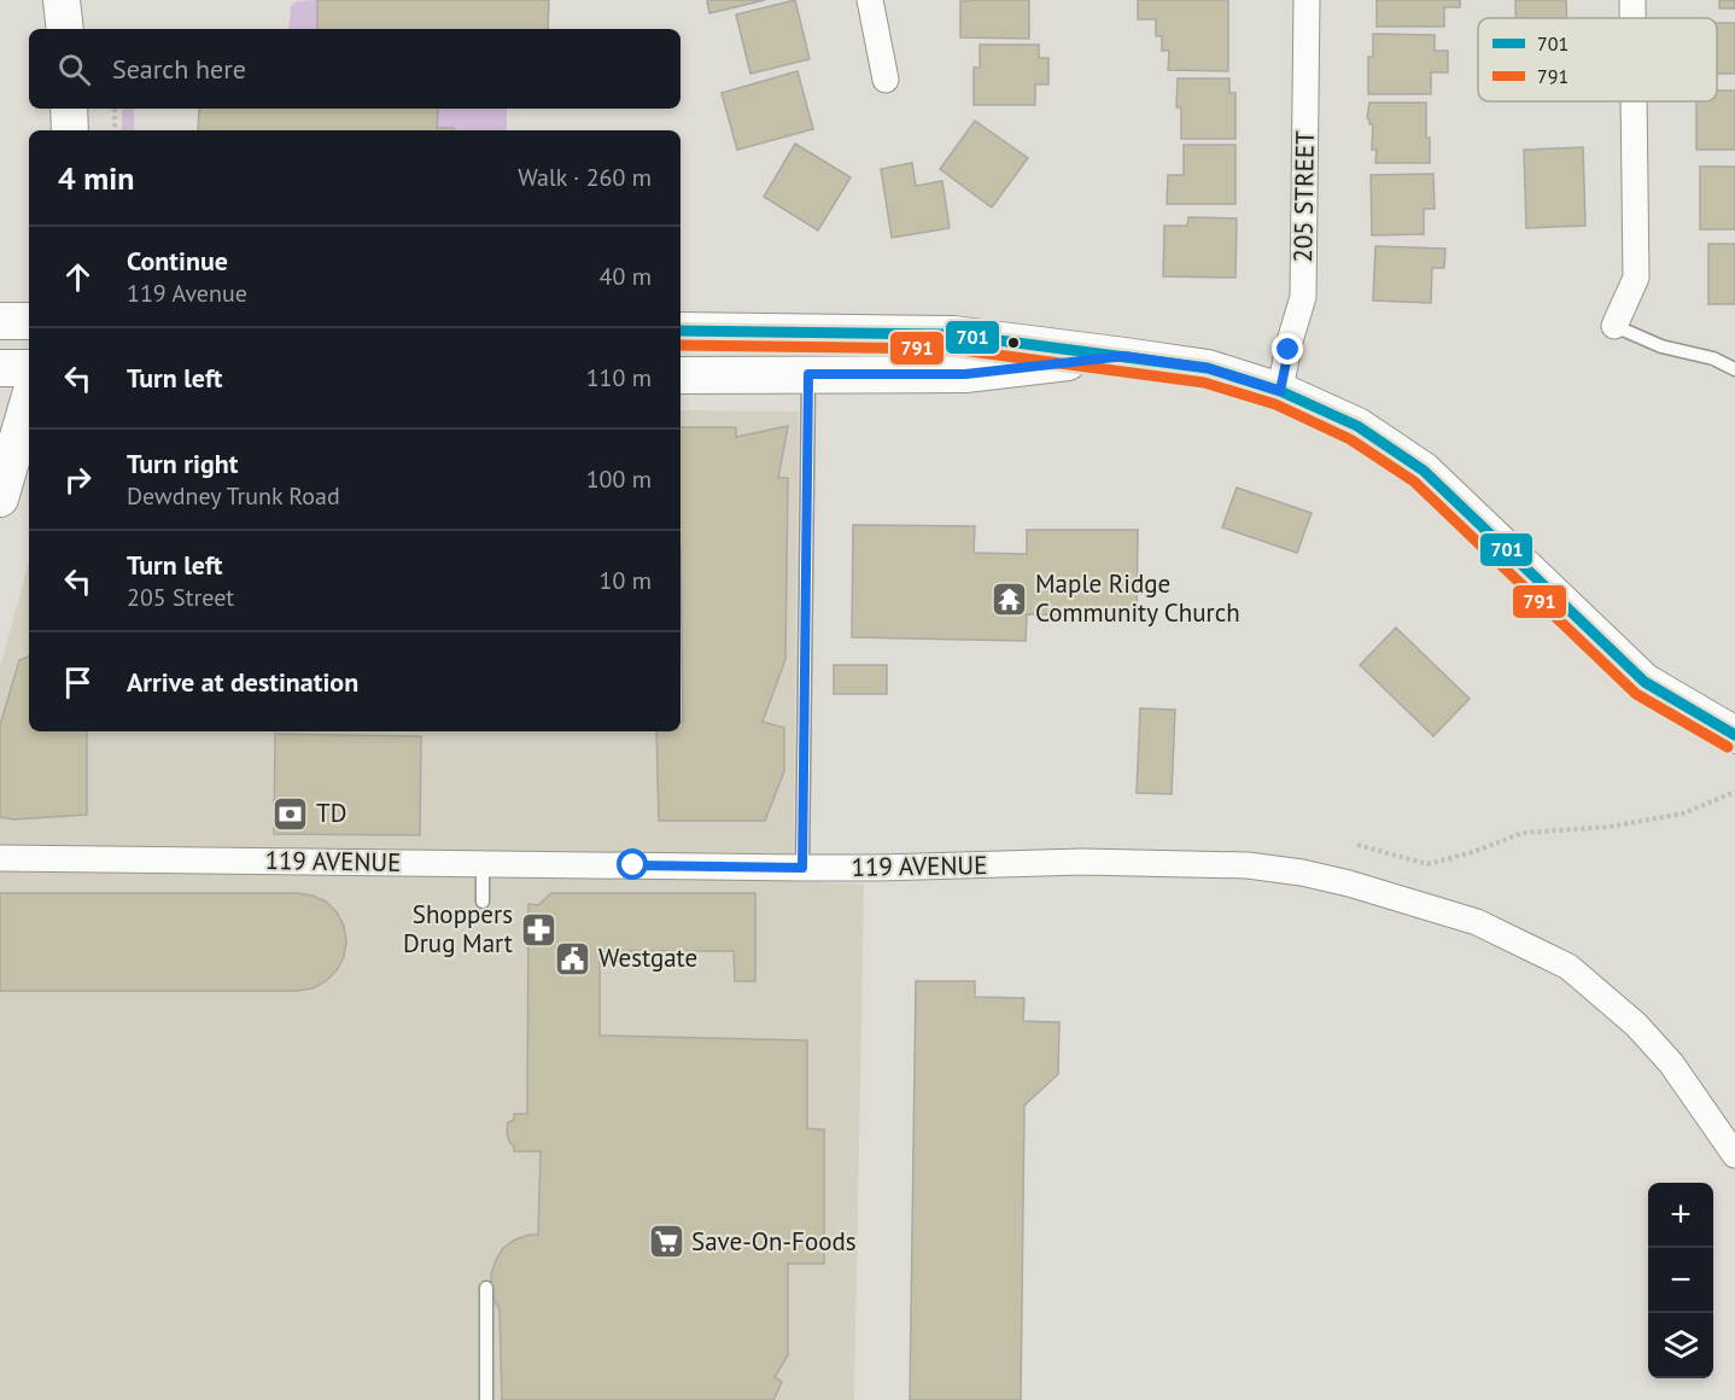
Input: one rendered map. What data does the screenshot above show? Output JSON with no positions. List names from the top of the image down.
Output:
{
  "streets": {
    "street": ["205 STREET", "119 AVENUE"]
  },
  "places": {
    "temple": ["Maple Ridge Community Church"],
    "bank": ["TD"],
    "pharmacy": ["Shoppers Drug Mart"],
    "public building": ["Westgate"],
    "supermarket": ["Save-On-Foods"]
  },
  "lines": ["transit line 701", "transit line 791"],
  "legend": ["701", "791"],
  "page": {
    "search": "Search here",
    "heading": ["4 min", "Walk · 260 m"],
    "list": [
      ["Continue", "119 Avenue", "40 m"],
      ["Turn left", "110 m"],
      ["Turn right", "Dewdney Trunk Road", "100 m"],
      ["Turn left", "205 Street", "10 m"],
      "Arrive at destination"
    ],
    "map_buttons": ["+", "−"]
  }
}
